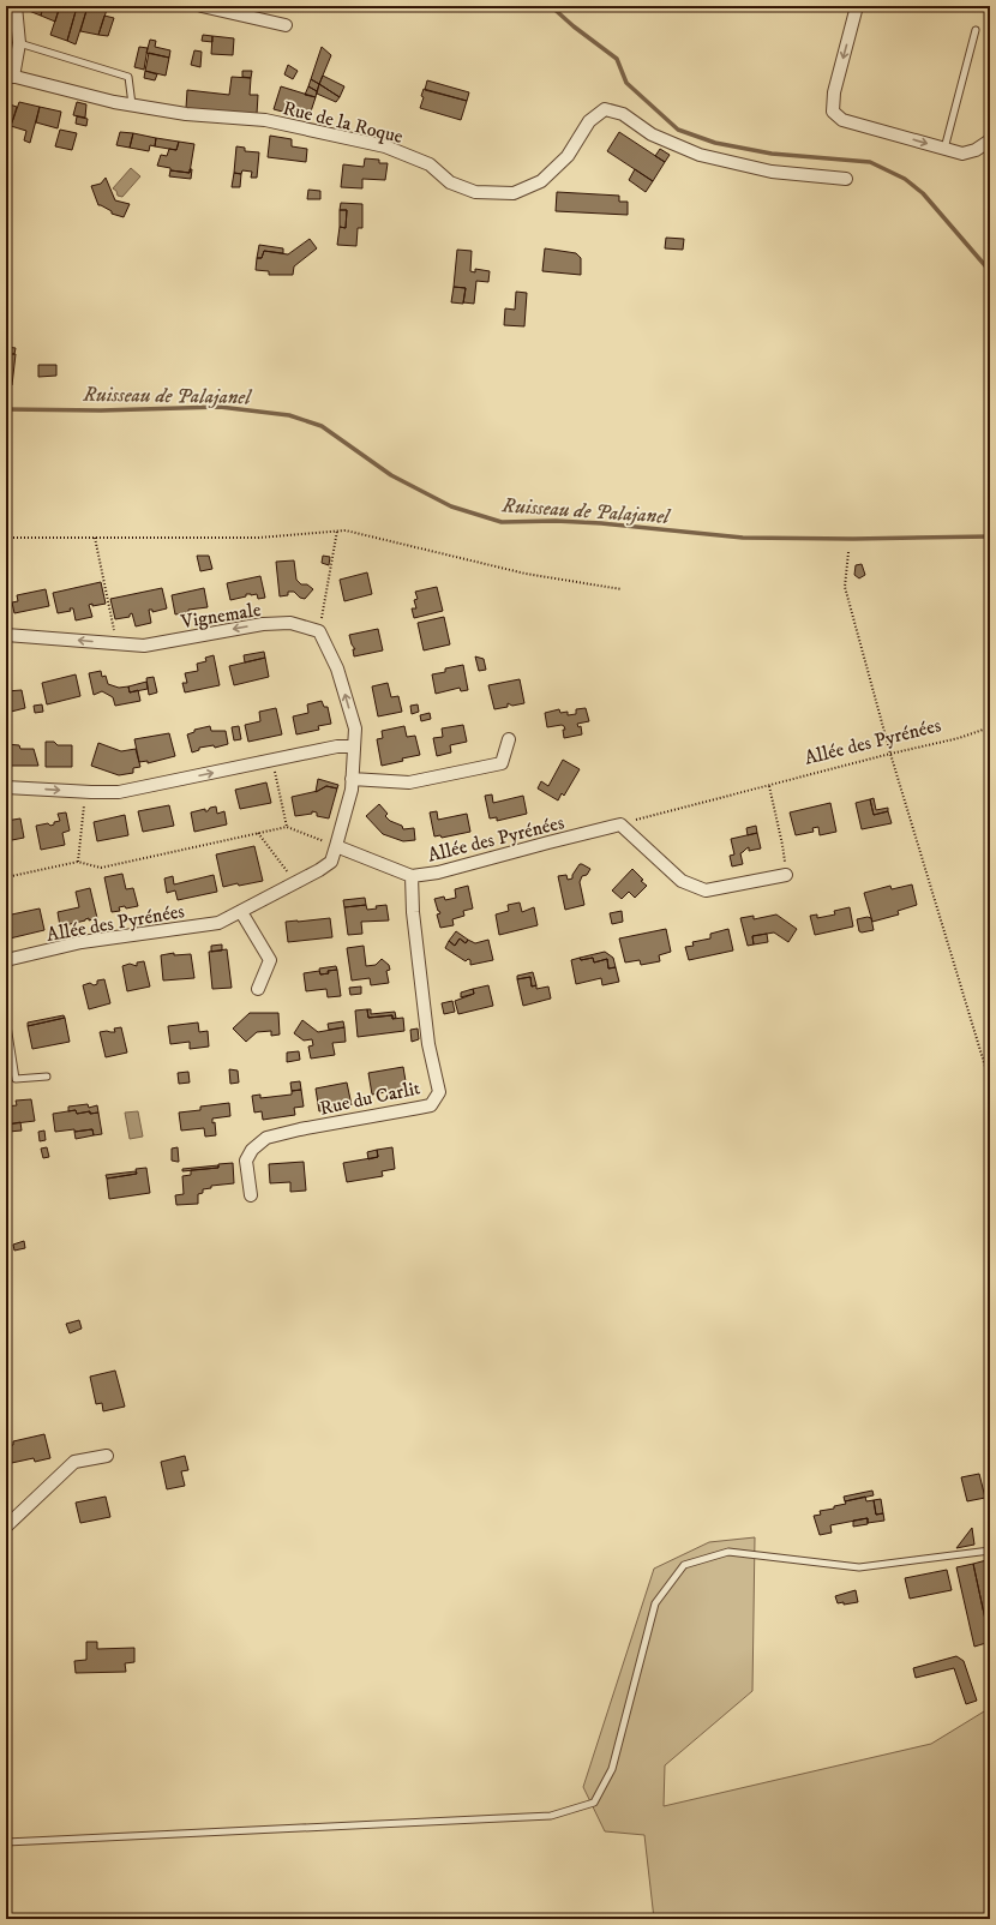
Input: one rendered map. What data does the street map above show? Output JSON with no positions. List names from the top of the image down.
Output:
{
  "streets": {
    "street": [
      "Rue de la Roque",
      "Vignemale",
      "Allée des Pyrénées",
      "Rue du Carlit"
    ]
  },
  "crossings": [
    ["Allée des Pyrénées", "Rue du Carlit"]
  ],
  "one_way": ["Vignemale"],
  "water": ["Ruisseau de Palajanel"]
}
